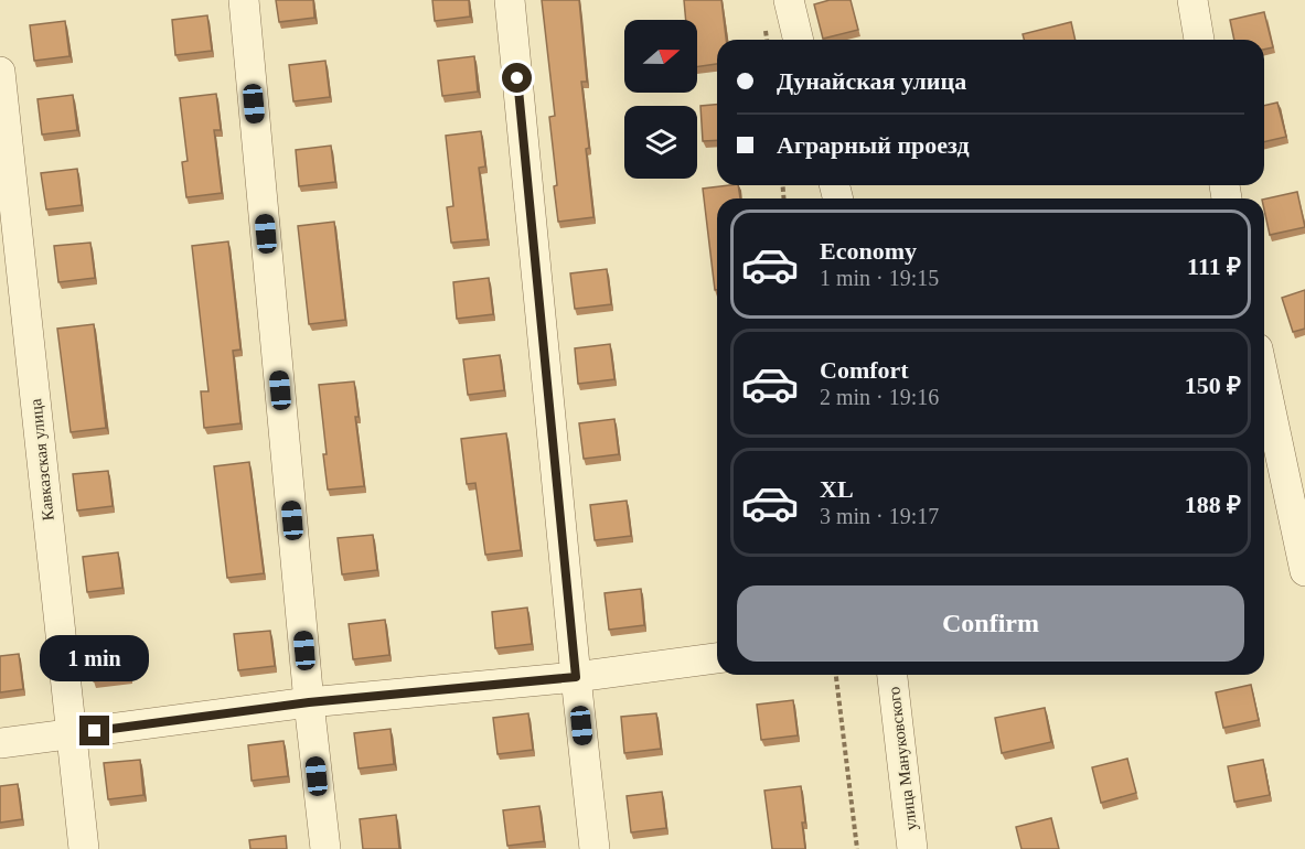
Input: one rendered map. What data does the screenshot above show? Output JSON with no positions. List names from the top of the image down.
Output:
{
  "streets": {
    "street": ["Кавказская улица", "улица Мануковского"]
  },
  "north": "right",
  "page": {
    "banner": ["Дунайская улица", "Аграрный проезд"],
    "list": [
      {
        "name": "Economy",
        "note": "1 min · 19:15",
        "value": "111 ₽"
      },
      {
        "name": "Comfort",
        "note": "2 min · 19:16",
        "value": "150 ₽"
      },
      {
        "name": "XL",
        "note": "3 min · 19:17",
        "value": "188 ₽"
      }
    ],
    "buttons": "Confirm",
    "bubble": "1 min"
  }
}
